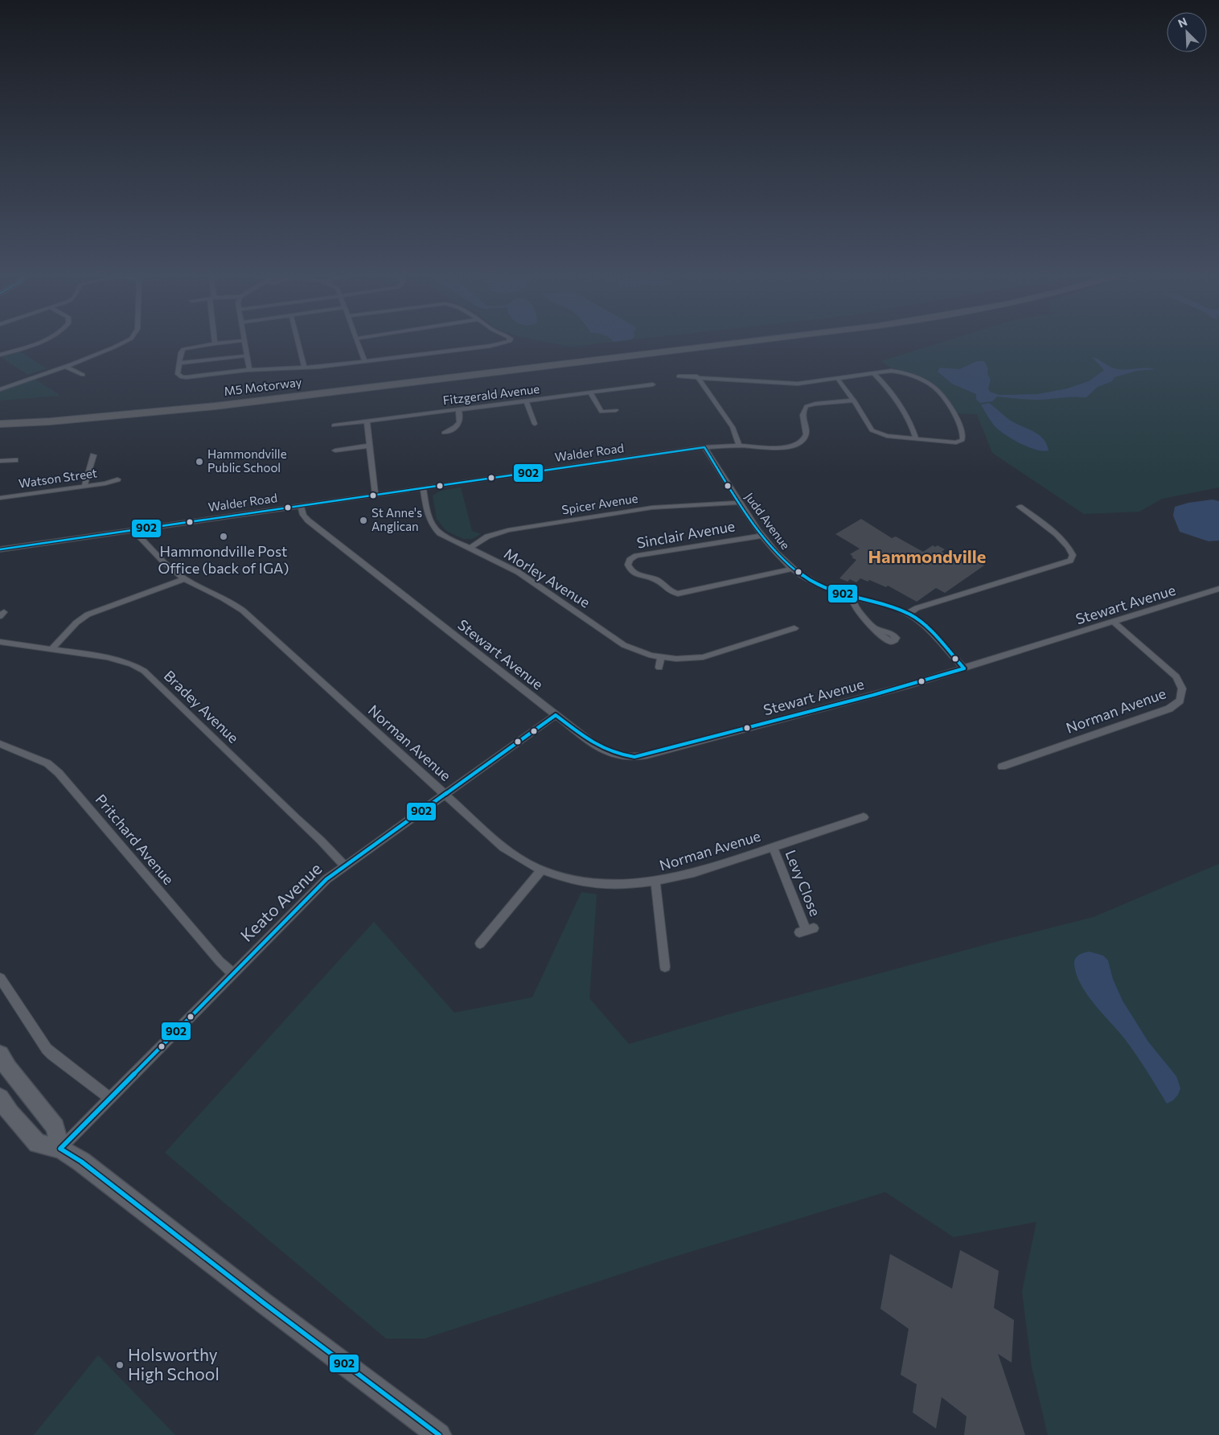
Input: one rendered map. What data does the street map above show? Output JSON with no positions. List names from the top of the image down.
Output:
{
  "streets": {
    "highway": ["M5 Motorway"],
    "street": [
      "Fitzgerald Avenue",
      "Walder Road",
      "Watson Street",
      "Spicer Avenue",
      "Judd Avenue",
      "Sinclair Avenue",
      "Morley Avenue",
      "Stewart Avenue",
      "Bradey Avenue",
      "Norman Avenue",
      "Pritchard Avenue",
      "Levy Close",
      "Keato Avenue"
    ]
  },
  "crossings": [
    ["Walder Road", "Judd Avenue"],
    ["Walder Road", "Morley Avenue"],
    ["Walder Road", "Stewart Avenue"],
    ["Walder Road", "Norman Avenue"],
    ["Spicer Avenue", "Judd Avenue"],
    ["Spicer Avenue", "Morley Avenue"],
    ["Judd Avenue", "Sinclair Avenue"],
    ["Judd Avenue", "Stewart Avenue"],
    ["Stewart Avenue", "Norman Avenue"],
    ["Stewart Avenue", "Keato Avenue"],
    ["Bradey Avenue", "Keato Avenue"],
    ["Norman Avenue", "Levy Close"],
    ["Norman Avenue", "Keato Avenue"],
    ["Pritchard Avenue", "Keato Avenue"]
  ],
  "districts": ["Hammondville"],
  "places": [
    "Hammondville Public School",
    "St Anne's Anglican",
    "Hammondville Post Office (back of IGA)",
    "Holsworthy High School"
  ],
  "lines": ["transit line 902"],
  "north": "top left"
}
